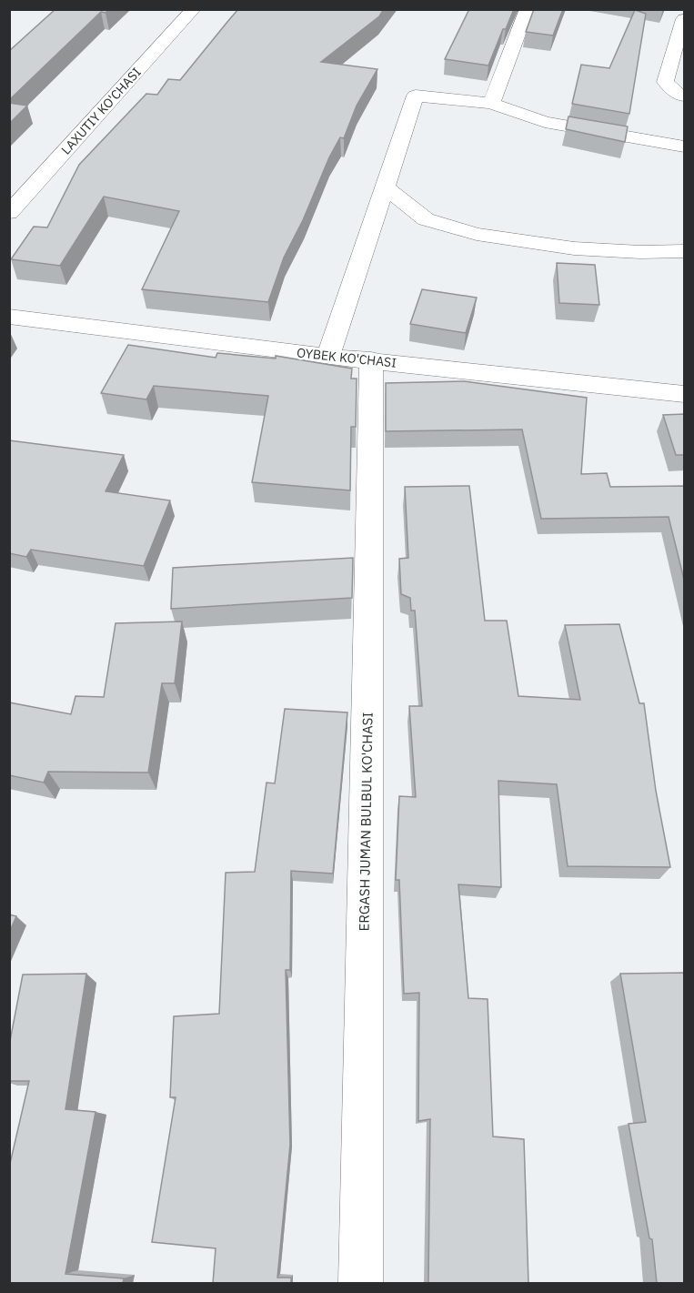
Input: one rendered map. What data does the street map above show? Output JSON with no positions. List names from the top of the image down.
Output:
{
  "streets": {
    "street": ["LAXUTIY KO'CHASI", "OYBEK KO'CHASI", "ERGASH JUMAN BULBUL KO'CHASI"]
  },
  "crossings": [
    ["OYBEK KO'CHASI", "ERGASH JUMAN BULBUL KO'CHASI"]
  ]
}
